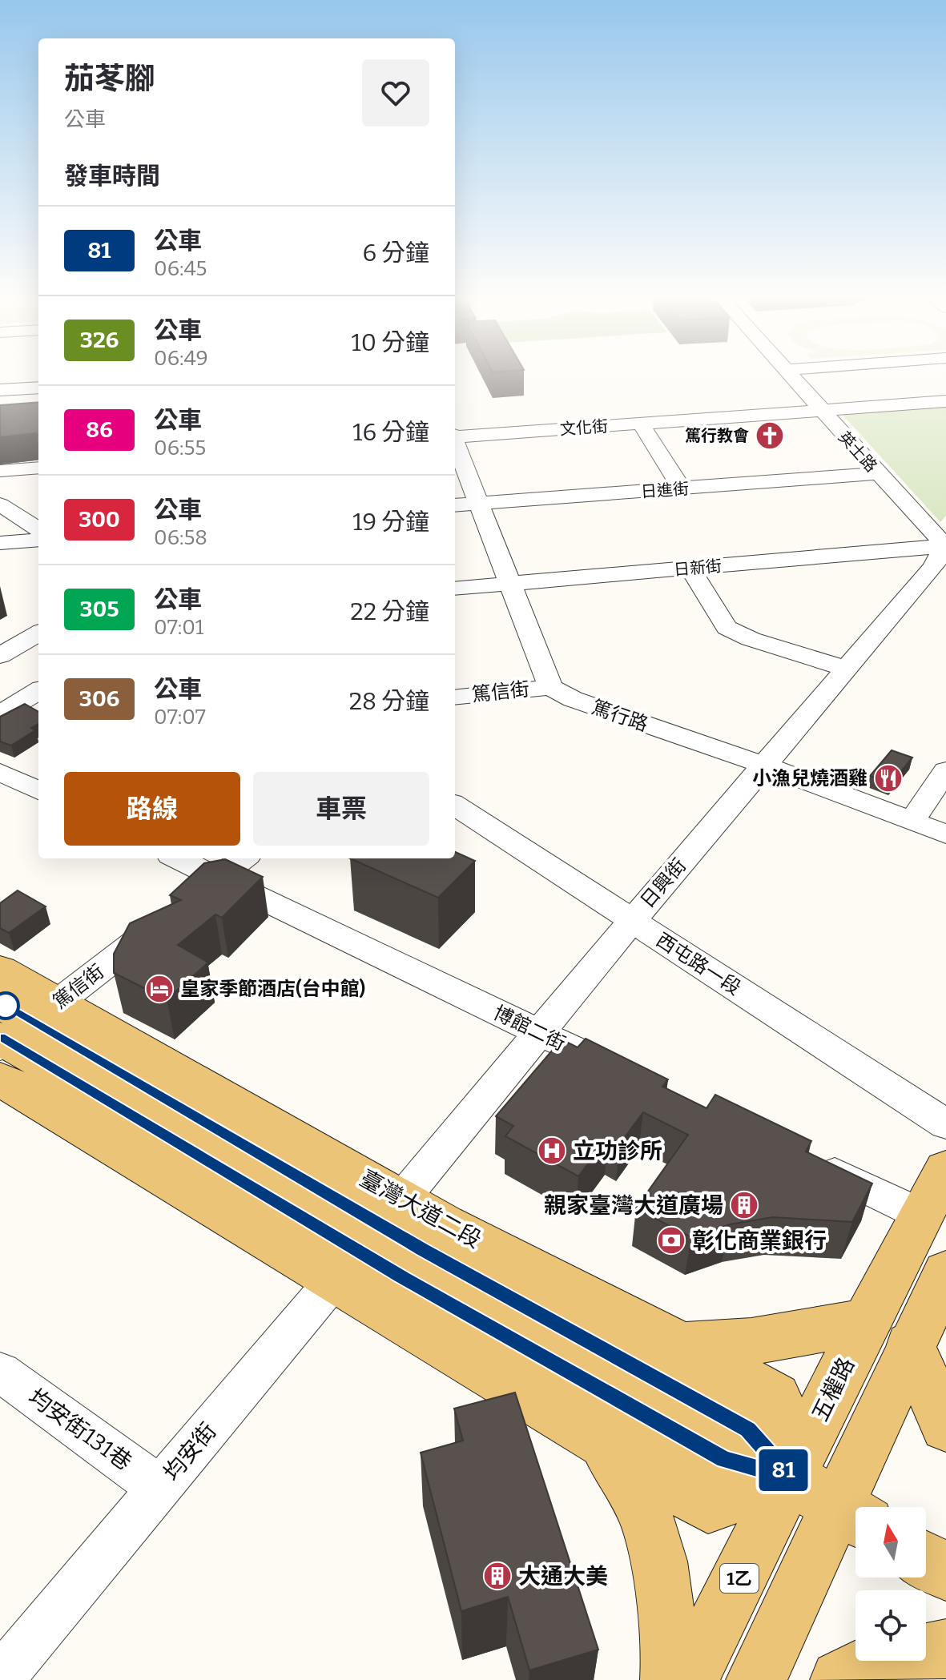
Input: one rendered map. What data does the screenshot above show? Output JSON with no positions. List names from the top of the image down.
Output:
{
  "streets": {
    "main road": ["臺灣大道二段", "五權路", "1乙"],
    "street": [
      "文化街",
      "英士路",
      "日進街",
      "日新街",
      "篤信街",
      "篤行路",
      "日興街",
      "西屯路一段",
      "博館二街",
      "均安街131巷",
      "均安街"
    ]
  },
  "crossings": [
    ["文化街", "英士路"],
    ["英士路", "日進街"],
    ["英士路", "日新街"],
    ["英士路", "日興街"],
    ["日新街", "日興街"],
    ["篤信街", "篤行路"],
    ["篤信街", "博館二街"],
    ["篤信街", "臺灣大道二段"],
    ["篤行路", "日興街"],
    ["日興街", "西屯路一段"],
    ["日興街", "博館二街"],
    ["日興街", "臺灣大道二段"],
    ["日興街", "均安街"],
    ["臺灣大道二段", "五權路"],
    ["臺灣大道二段", "均安街"],
    ["均安街131巷", "均安街"]
  ],
  "places": {
    "church": ["篤行教會"],
    "restaurant": ["小漁兒燒酒雞"],
    "hotel": ["皇家季節酒店(台中館)"],
    "hospital": ["立功診所"],
    "building": ["親家臺灣大道廣場", "大通大美"],
    "bank": ["彰化商業銀行"]
  },
  "lines": ["bus line 81"],
  "north": "top",
  "page": {
    "on_map": "81",
    "heading": [
      ["茄苳腳", "公車"],
      "發車時間"
    ],
    "list": [
      {
        "mark": "81",
        "name": "公車",
        "note": "06:45",
        "value": "6 分鐘"
      },
      {
        "mark": "326",
        "name": "公車",
        "note": "06:49",
        "value": "10 分鐘"
      },
      {
        "mark": "86",
        "name": "公車",
        "note": "06:55",
        "value": "16 分鐘"
      },
      {
        "mark": "300",
        "name": "公車",
        "note": "06:58",
        "value": "19 分鐘"
      },
      {
        "mark": "305",
        "name": "公車",
        "note": "07:01",
        "value": "22 分鐘"
      },
      {
        "mark": "306",
        "name": "公車",
        "note": "07:07",
        "value": "28 分鐘"
      }
    ],
    "buttons": ["路線", "車票"]
  }
}
